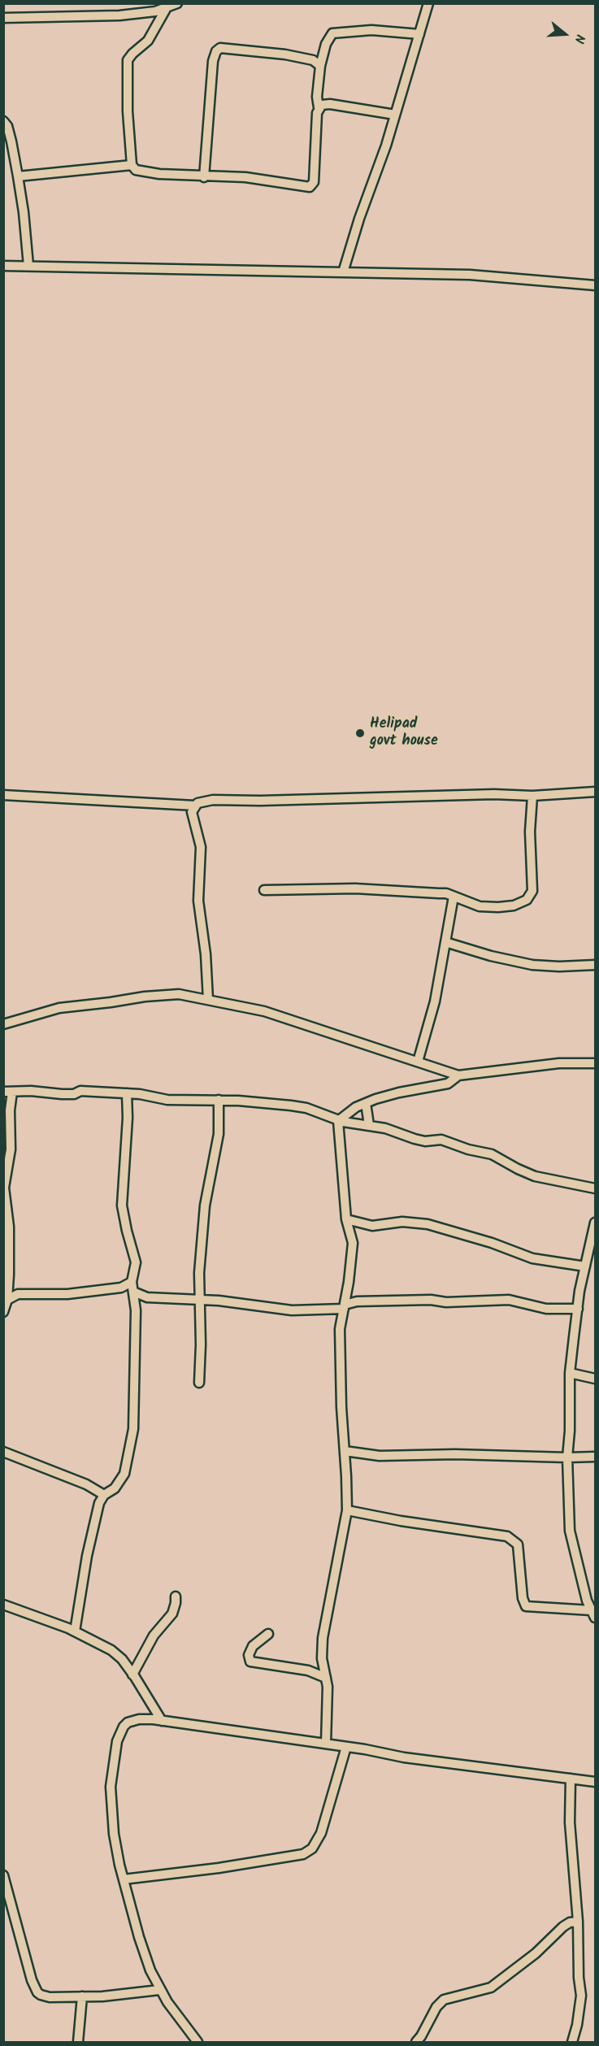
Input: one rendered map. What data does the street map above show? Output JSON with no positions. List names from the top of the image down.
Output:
{
  "places": ["Helipad govt house"],
  "north": "right"
}
